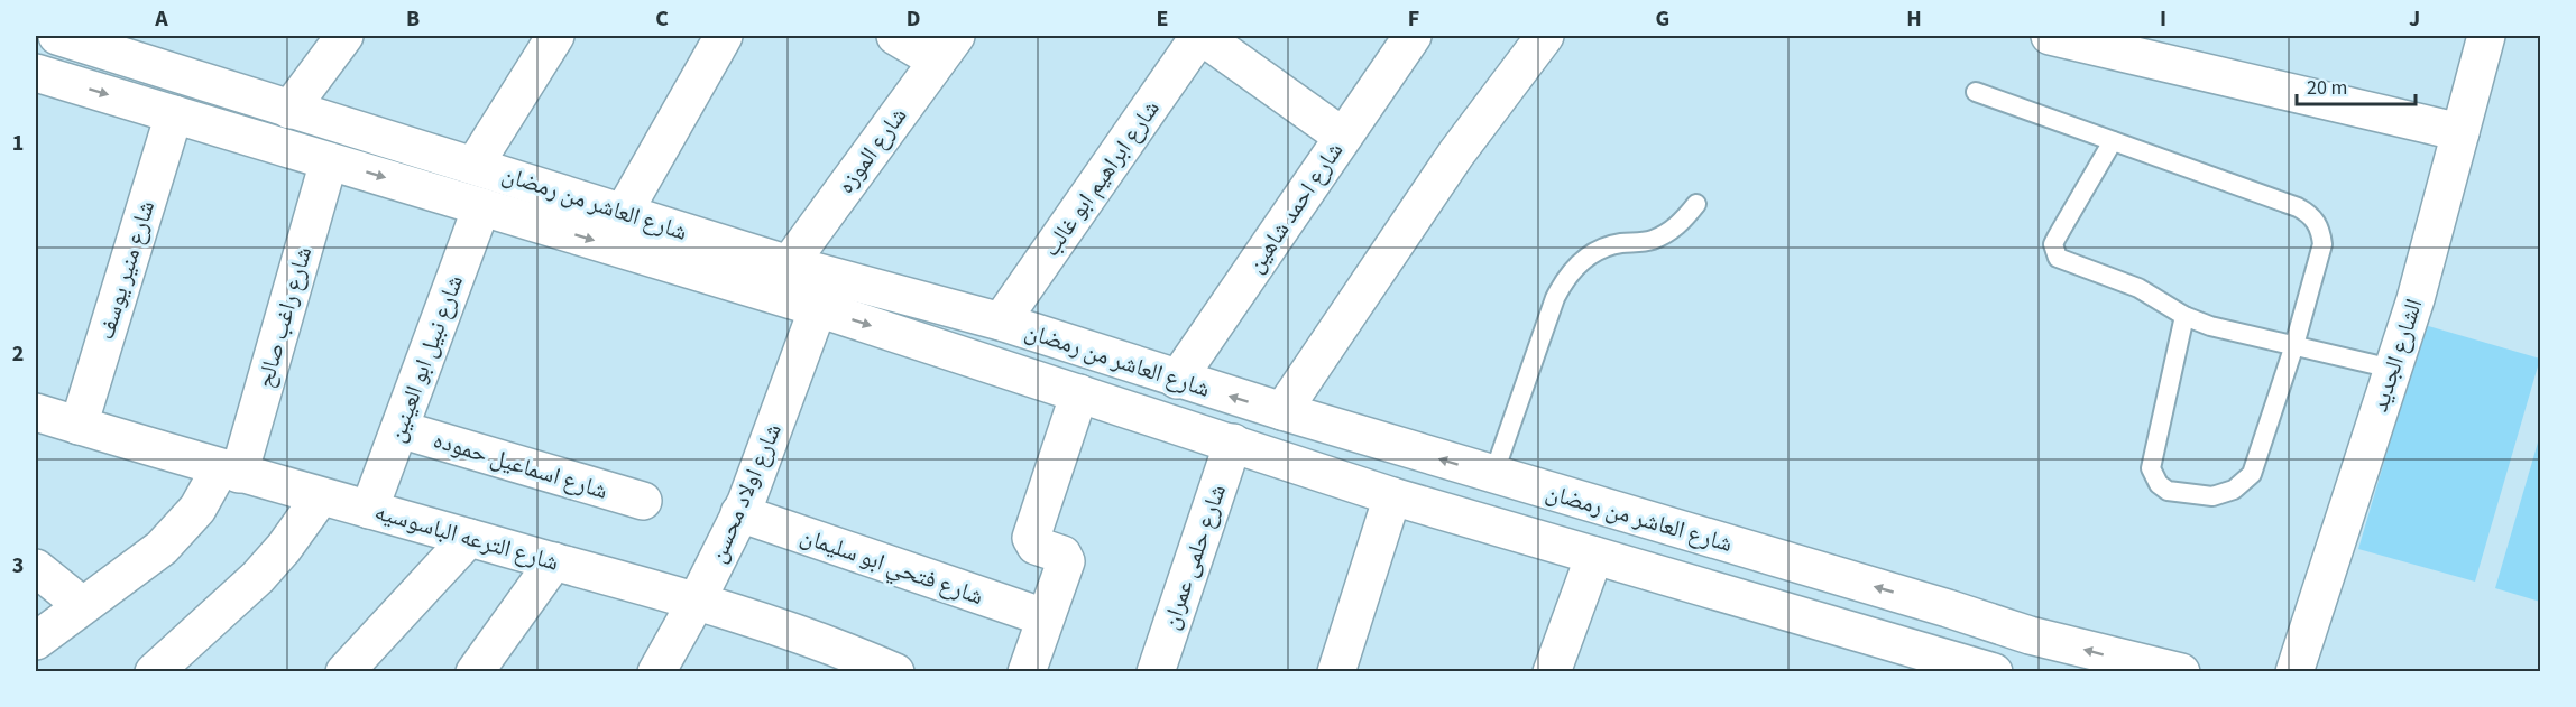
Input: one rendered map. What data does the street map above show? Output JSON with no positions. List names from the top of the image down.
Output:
{
  "streets": {
    "street": [
      "شارع الموزه",
      "شارع ابراهيم ابو غالب",
      "شارع العاشر من رمضان",
      "شارع احمد شاهين",
      "شارع منير يوسف",
      "شارع راغب صالح",
      "الشارع الجديد",
      "شارع نبيل ابو العينين",
      "شارع اسماعيل حموده",
      "شارع اولاد محسن",
      "شارع الترعه الباسوسيه",
      "شارع حلمى عمران",
      "شارع فتحي ابو سليمان"
    ]
  },
  "crossings": [
    ["شارع الموزه", "شارع العاشر من رمضان"],
    ["شارع ابراهيم ابو غالب", "شارع العاشر من رمضان"],
    ["شارع العاشر من رمضان", "شارع احمد شاهين"],
    ["شارع العاشر من رمضان", "شارع منير يوسف"],
    ["شارع العاشر من رمضان", "شارع راغب صالح"],
    ["شارع العاشر من رمضان", "شارع نبيل ابو العينين"],
    ["شارع العاشر من رمضان", "شارع اولاد محسن"],
    ["شارع العاشر من رمضان", "شارع حلمى عمران"],
    ["شارع منير يوسف", "شارع الترعه الباسوسيه"],
    ["شارع راغب صالح", "شارع الترعه الباسوسيه"],
    ["شارع نبيل ابو العينين", "شارع اسماعيل حموده"],
    ["شارع نبيل ابو العينين", "شارع الترعه الباسوسيه"],
    ["شارع اولاد محسن", "شارع الترعه الباسوسيه"],
    ["شارع اولاد محسن", "شارع فتحي ابو سليمان"]
  ],
  "scale_bar": "20 m",
  "grid": {
    "columns": [
      "A",
      "B",
      "C",
      "D",
      "E",
      "F",
      "G",
      "H",
      "I",
      "J"
    ],
    "rows": ["1", "2", "3"]
  }
}
